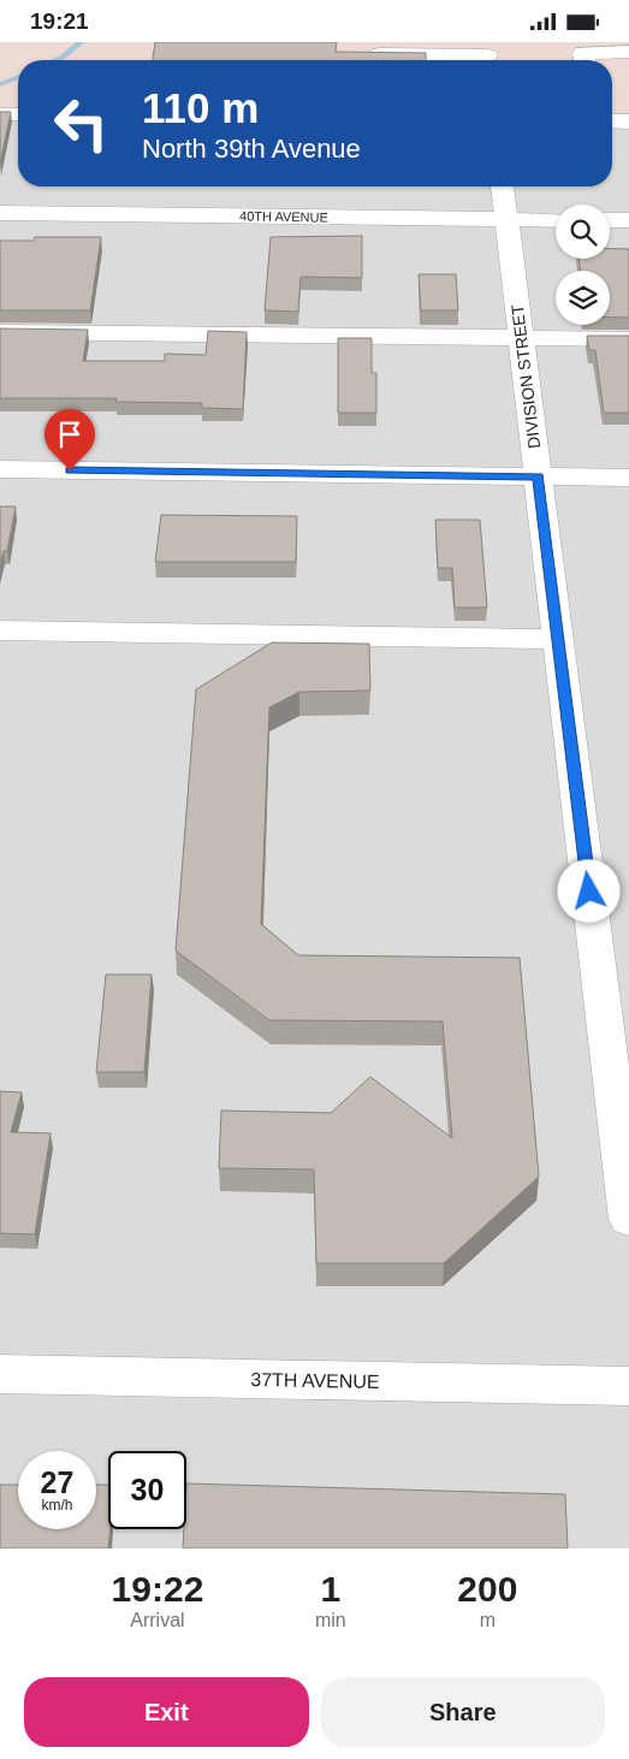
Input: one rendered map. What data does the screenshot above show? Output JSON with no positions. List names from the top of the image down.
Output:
{
  "streets": {
    "street": ["40TH AVENUE", "DIVISION STREET", "37TH AVENUE"]
  },
  "crossings": [
    ["40TH AVENUE", "DIVISION STREET"]
  ],
  "page": {
    "status": "19:21",
    "turn": ["110 m", "North 39th Avenue"],
    "speed": "27 km/h",
    "limit": "30",
    "eta": [
      "19:22",
      "Arrival",
      "1",
      "min",
      "200",
      "m"
    ],
    "buttons": ["Exit", "Share"]
  }
}
